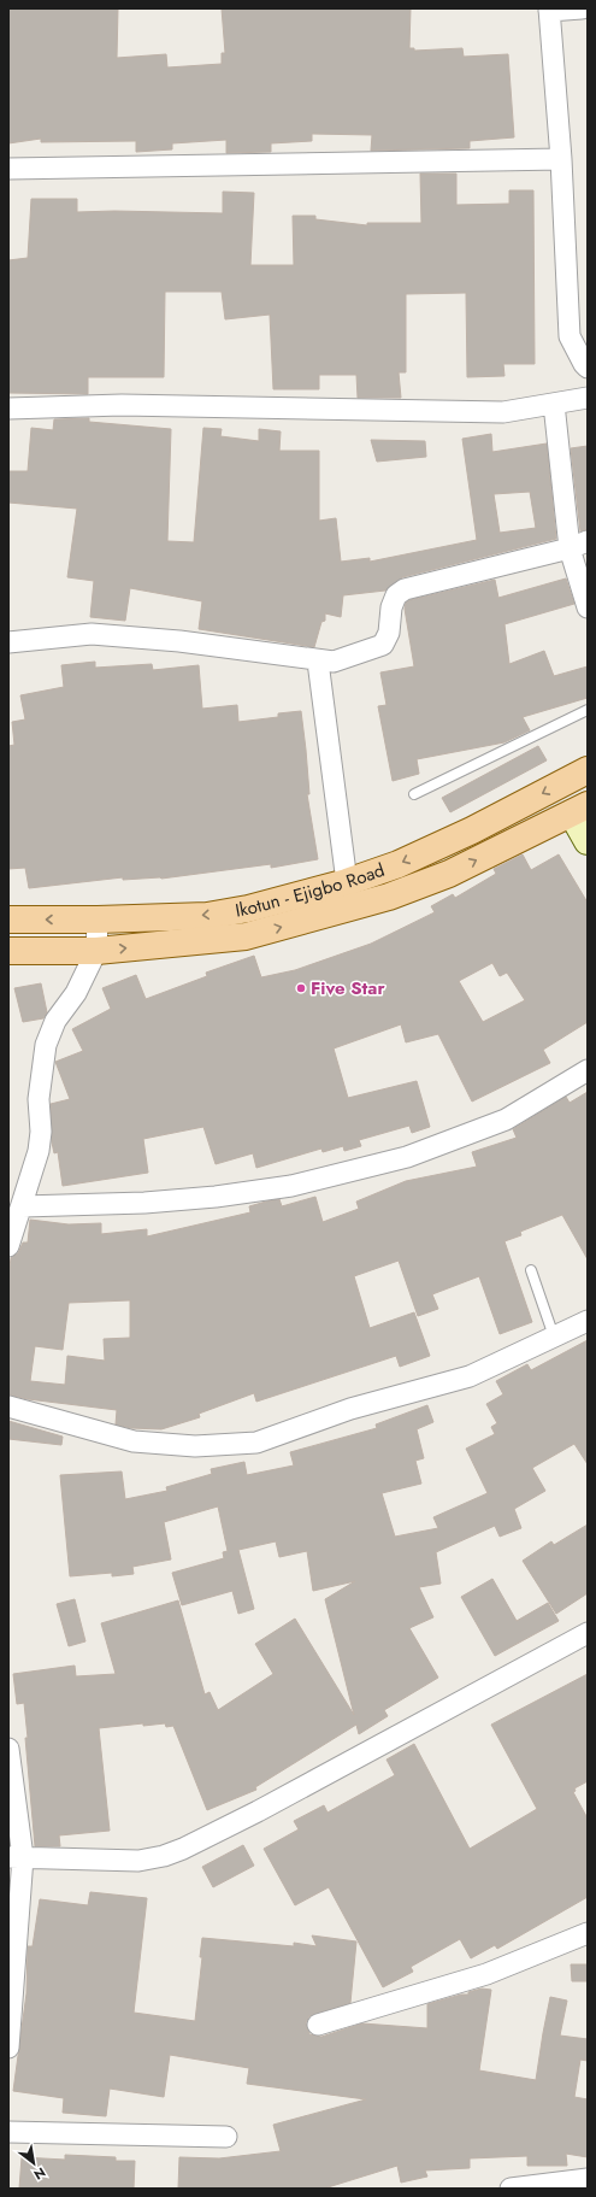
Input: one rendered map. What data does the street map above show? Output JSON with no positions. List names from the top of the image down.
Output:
{
  "streets": {
    "main road": ["Ikotun - Ejigbo Road"]
  },
  "places": ["Five Star"],
  "north": "bottom right"
}
